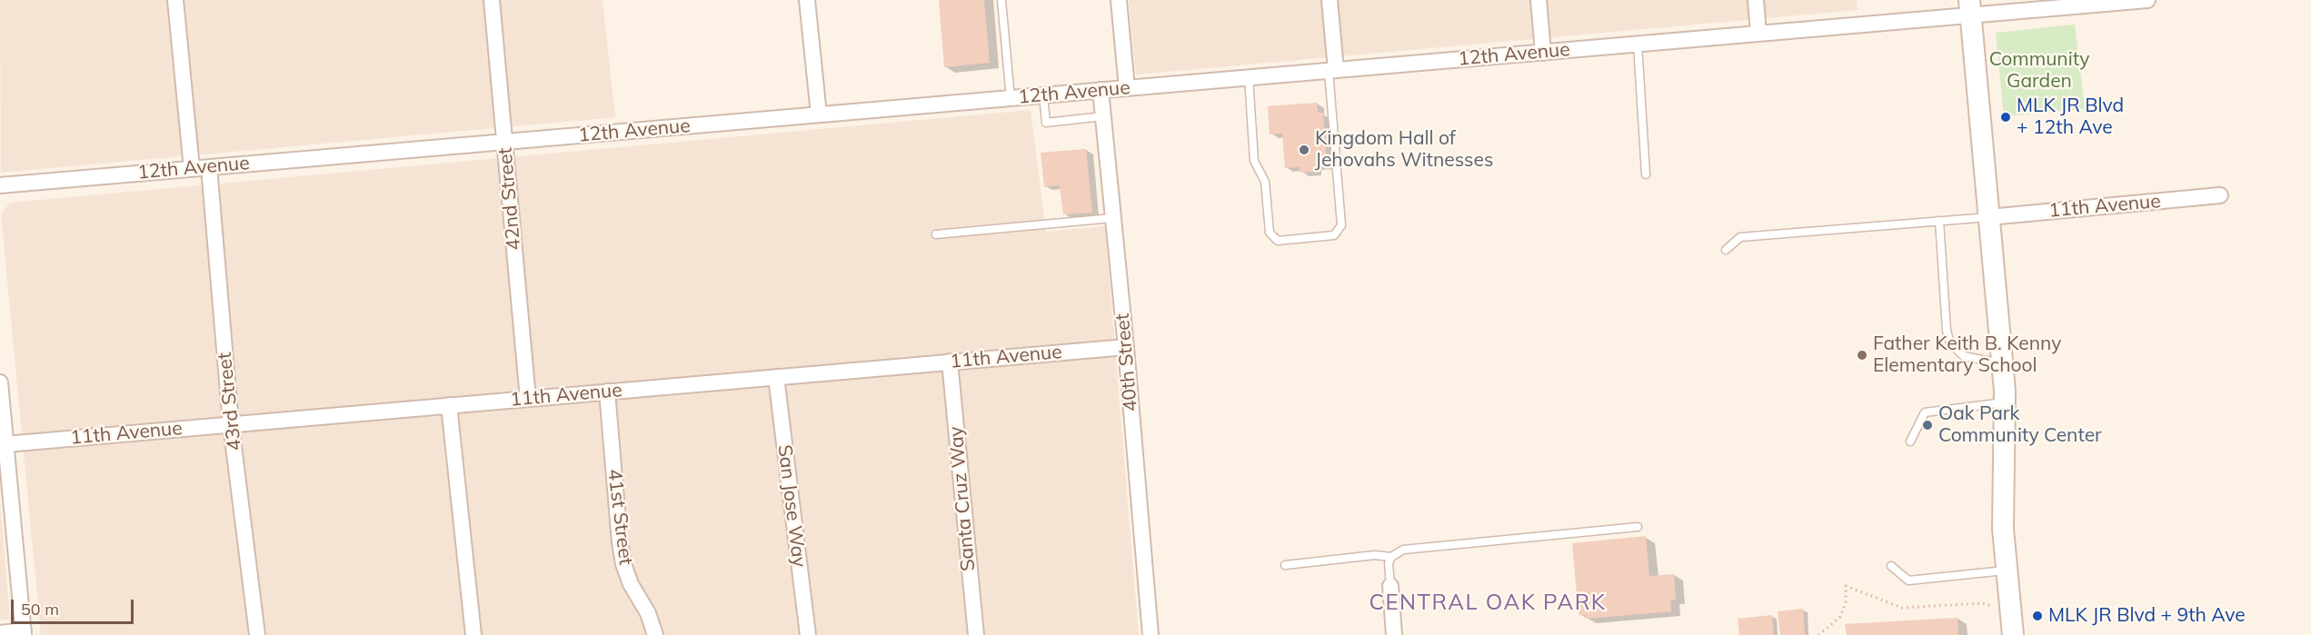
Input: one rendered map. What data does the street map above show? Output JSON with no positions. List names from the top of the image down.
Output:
{
  "streets": {
    "street": [
      "12th Avenue",
      "42nd Street",
      "11th Avenue",
      "40th Street",
      "43rd Street",
      "Santa Cruz Way",
      "San Jose Way",
      "41st Street"
    ]
  },
  "crossings": [
    ["12th Avenue", "42nd Street"],
    ["12th Avenue", "40th Street"],
    ["12th Avenue", "43rd Street"],
    ["42nd Street", "11th Avenue"],
    ["11th Avenue", "40th Street"],
    ["11th Avenue", "43rd Street"],
    ["11th Avenue", "Santa Cruz Way"],
    ["11th Avenue", "San Jose Way"],
    ["11th Avenue", "41st Street"]
  ],
  "districts": ["CENTRAL OAK PARK"],
  "parks": ["Community Garden"],
  "places": [
    "MLK JR Blvd + 12th Ave",
    "Kingdom Hall of Jehovahs Witnesses",
    "Father Keith B. Kenny Elementary School",
    "Oak Park Community Center",
    "MLK JR Blvd + 9th Ave"
  ],
  "scale_bar": "50 m"
}
